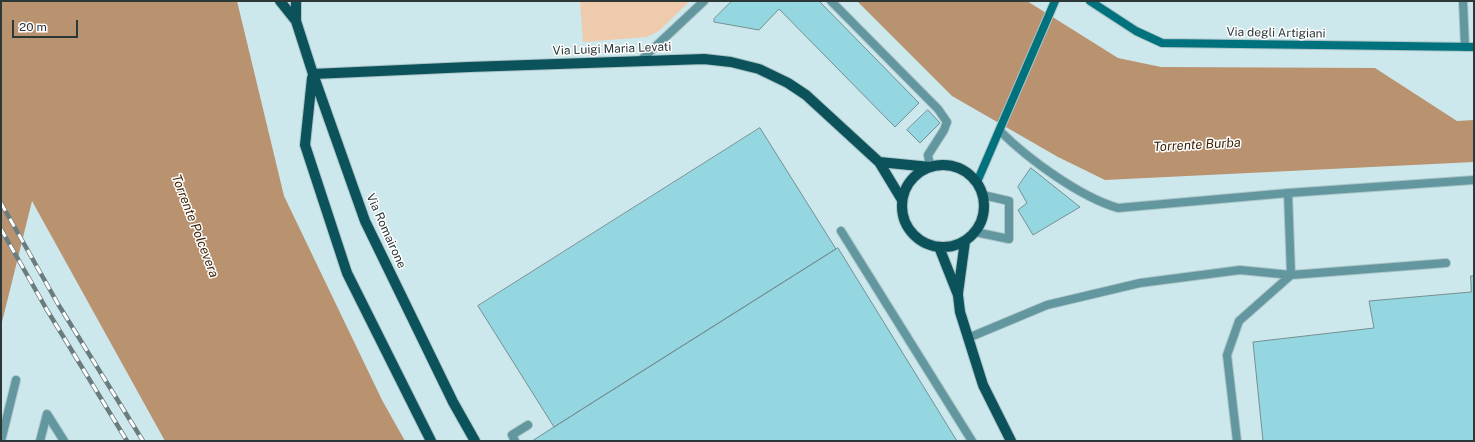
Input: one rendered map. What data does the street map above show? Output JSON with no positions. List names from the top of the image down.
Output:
{
  "streets": {
    "main road": ["Via degli Artigiani", "Via Luigi Maria Levati", "Via Romairone"]
  },
  "crossings": [
    ["Via Luigi Maria Levati", "Via Romairone"]
  ],
  "water": ["Torrente Burba", "Torrente Polcevera"],
  "scale_bar": "20 m"
}
